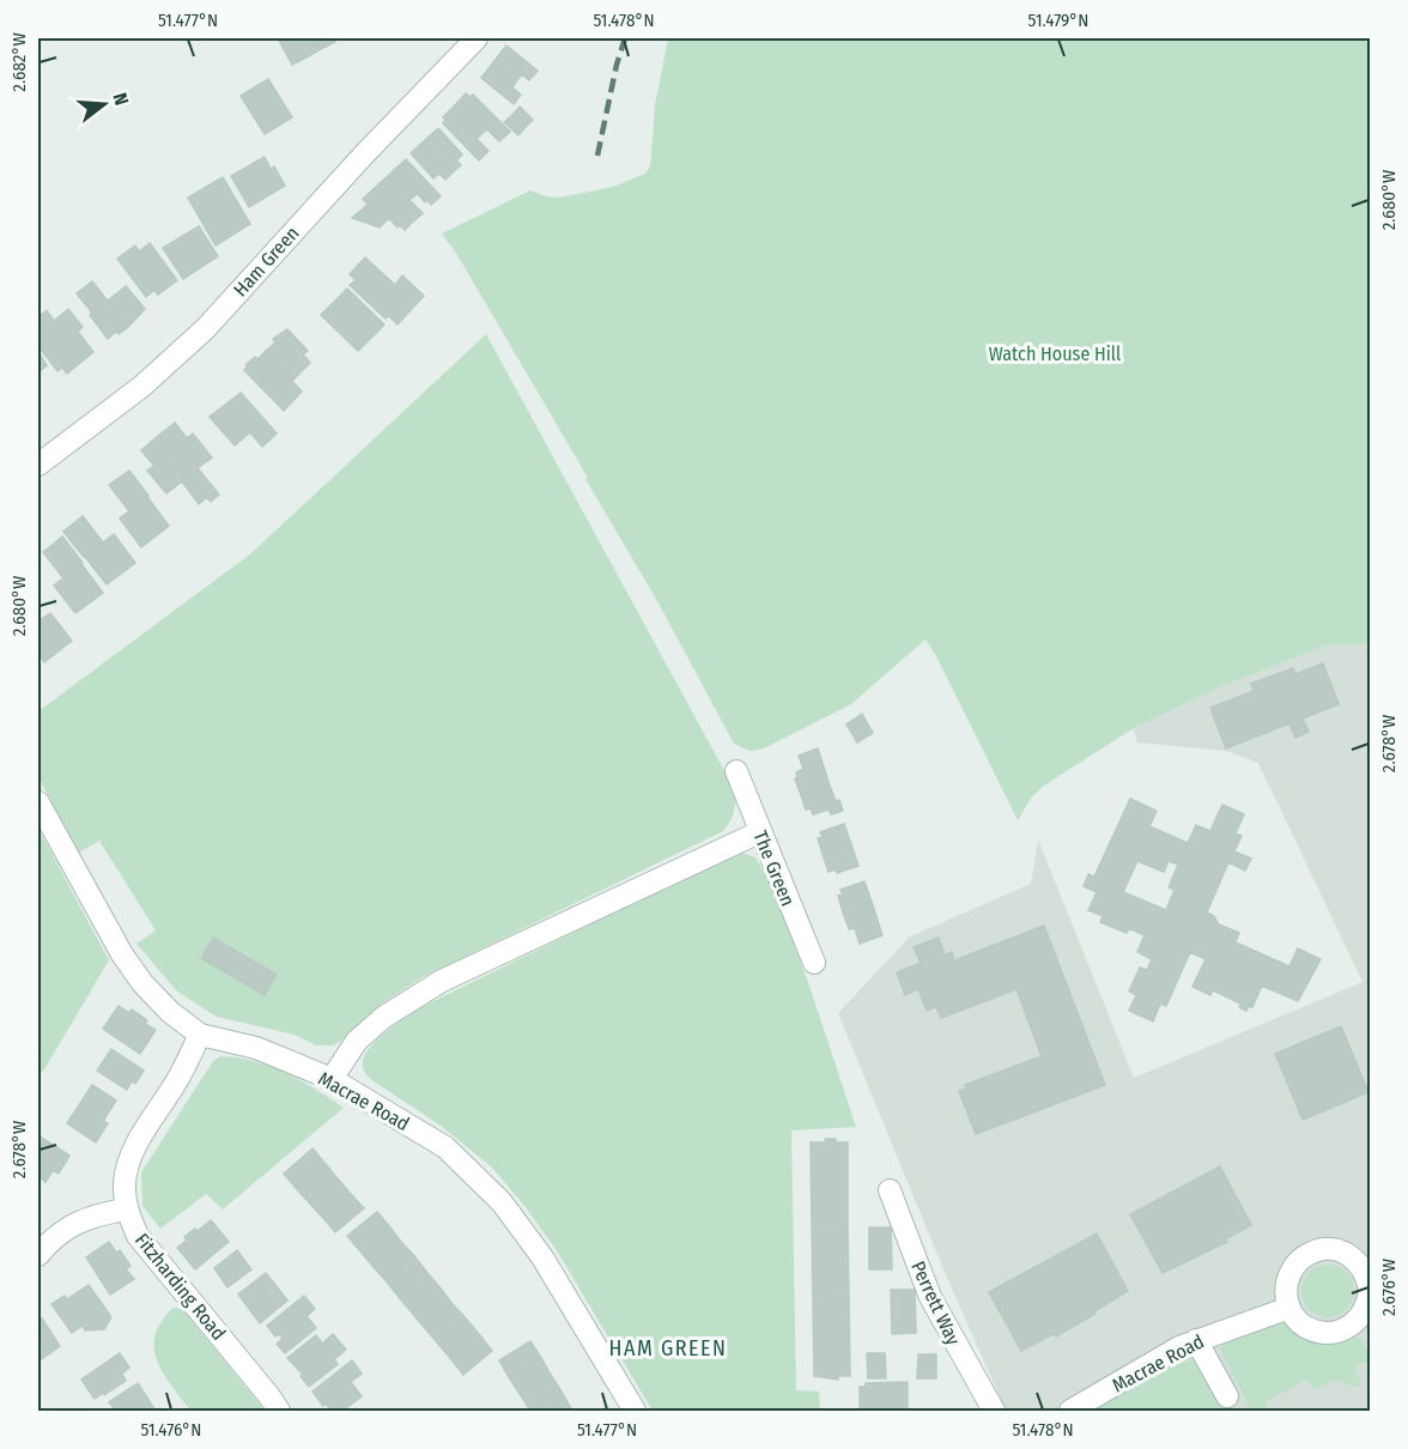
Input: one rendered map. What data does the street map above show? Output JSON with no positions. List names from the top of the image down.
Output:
{
  "streets": {
    "street": [
      "Ham Green",
      "The Green",
      "Macrae Road",
      "Fitzharding Road",
      "Perrett Way"
    ]
  },
  "crossings": [
    ["Macrae Road", "Fitzharding Road"]
  ],
  "districts": ["HAM GREEN"],
  "parks": ["Watch House Hill"],
  "north": "right",
  "coordinates": [
    "51.477°N",
    "51.478°N",
    "51.479°N",
    "2.682°W",
    "2.680°W",
    "2.678°W",
    "2.676°W",
    "51.476°N"
  ]
}
